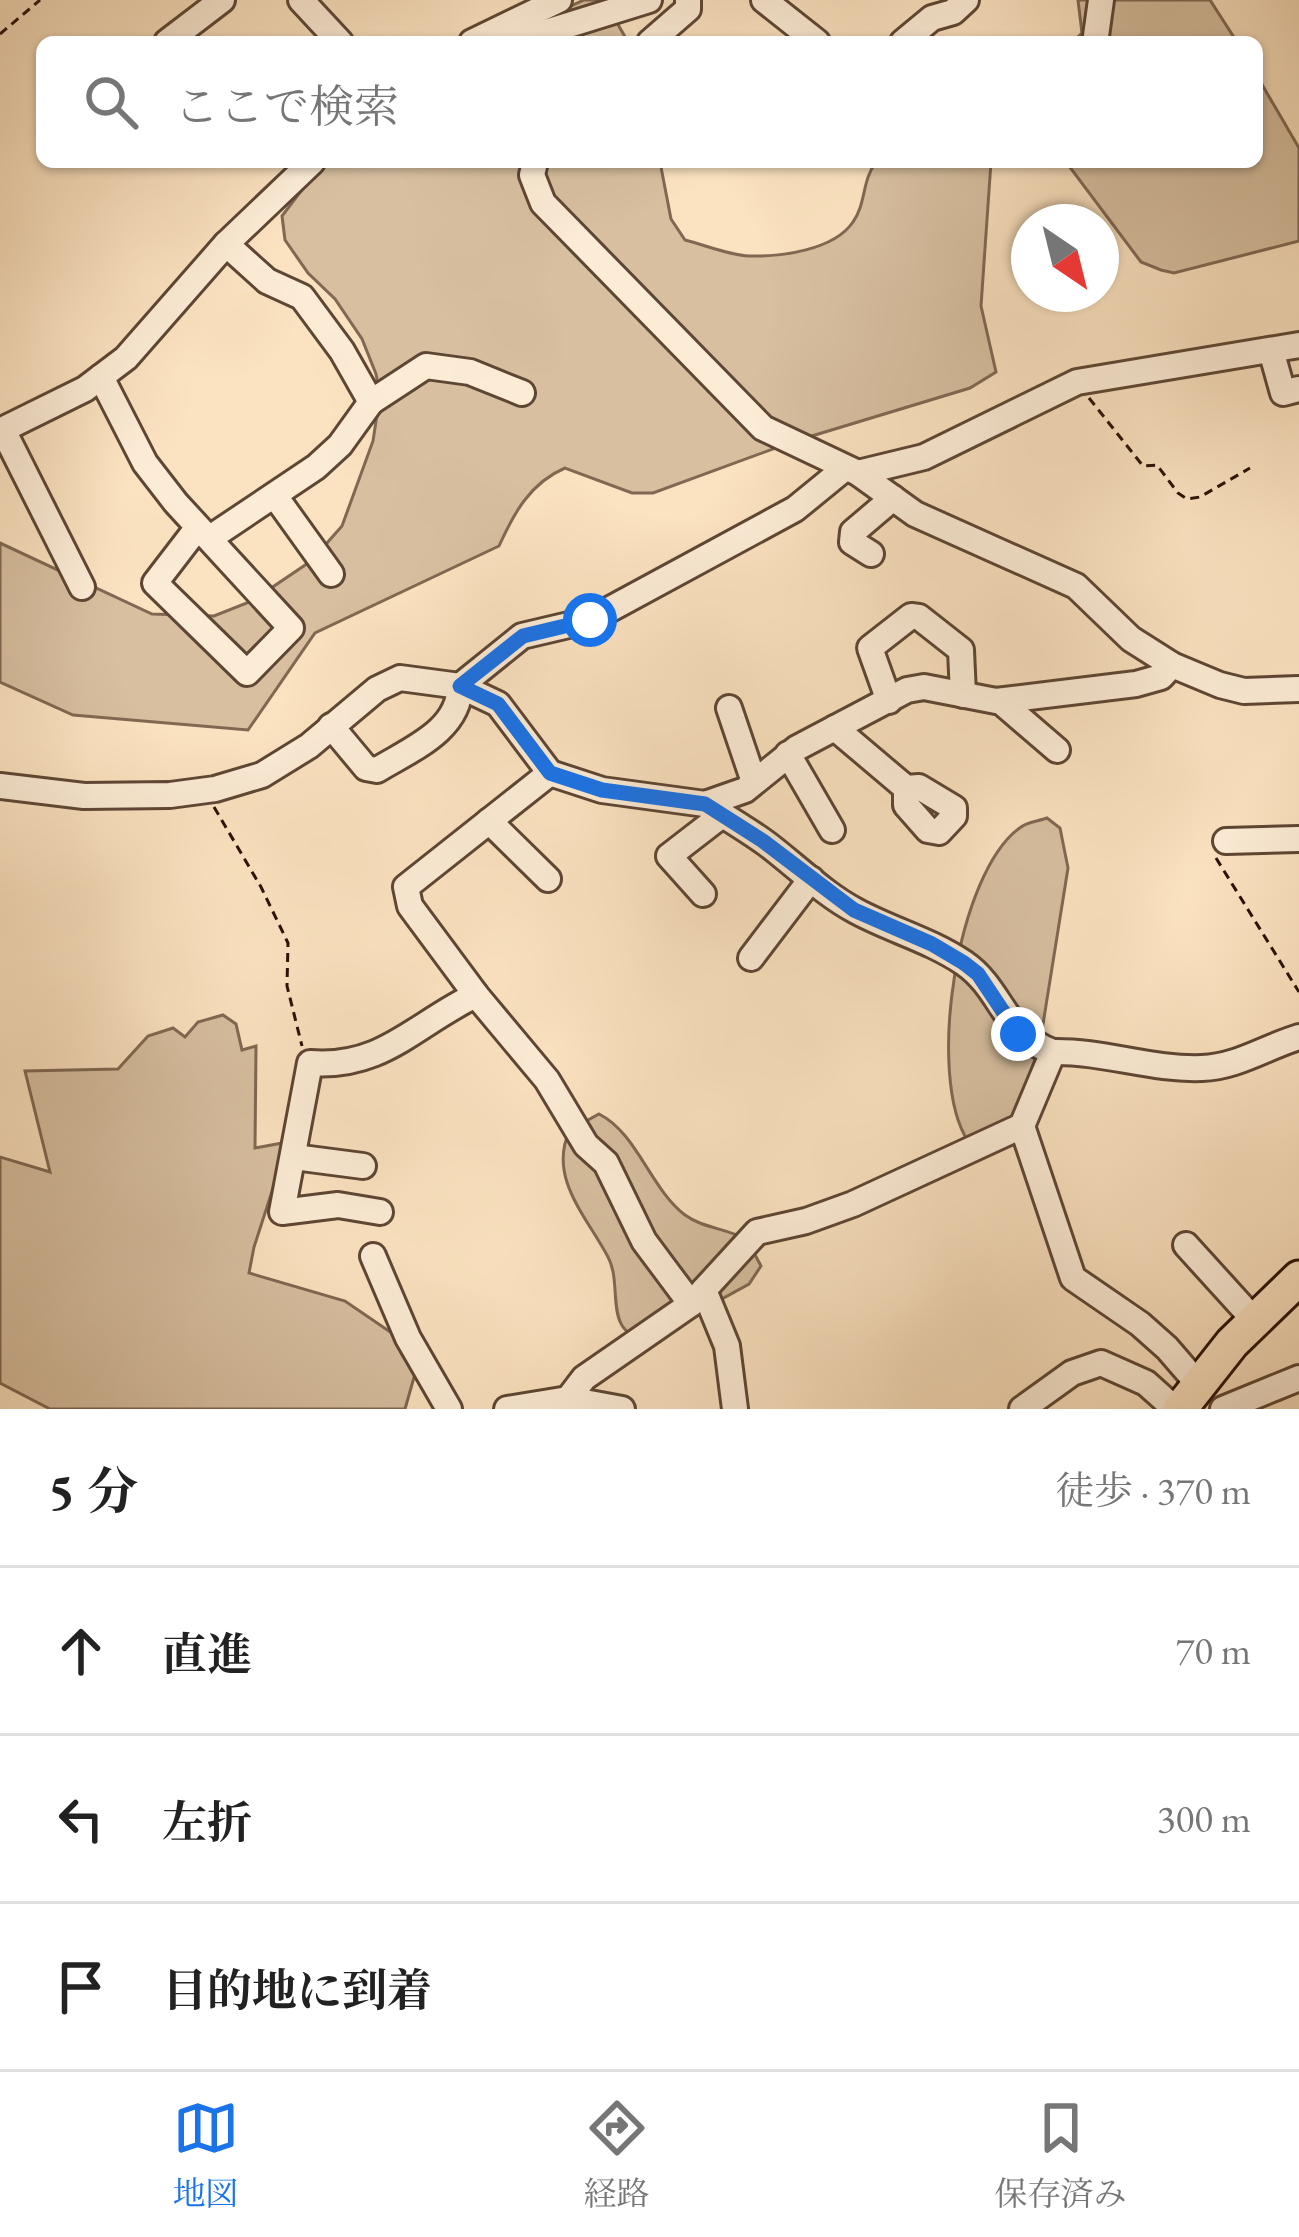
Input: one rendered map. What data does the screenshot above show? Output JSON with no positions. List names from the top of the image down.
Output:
{
  "north": "bottom right",
  "page": {
    "search": "ここで検索",
    "heading": ["5 分", "徒歩 · 370 m"],
    "list": [
      ["直進", "70 m"],
      ["左折", "300 m"],
      "目的地に到着"
    ],
    "nav": ["地図", "経路", "保存済み"]
  }
}
